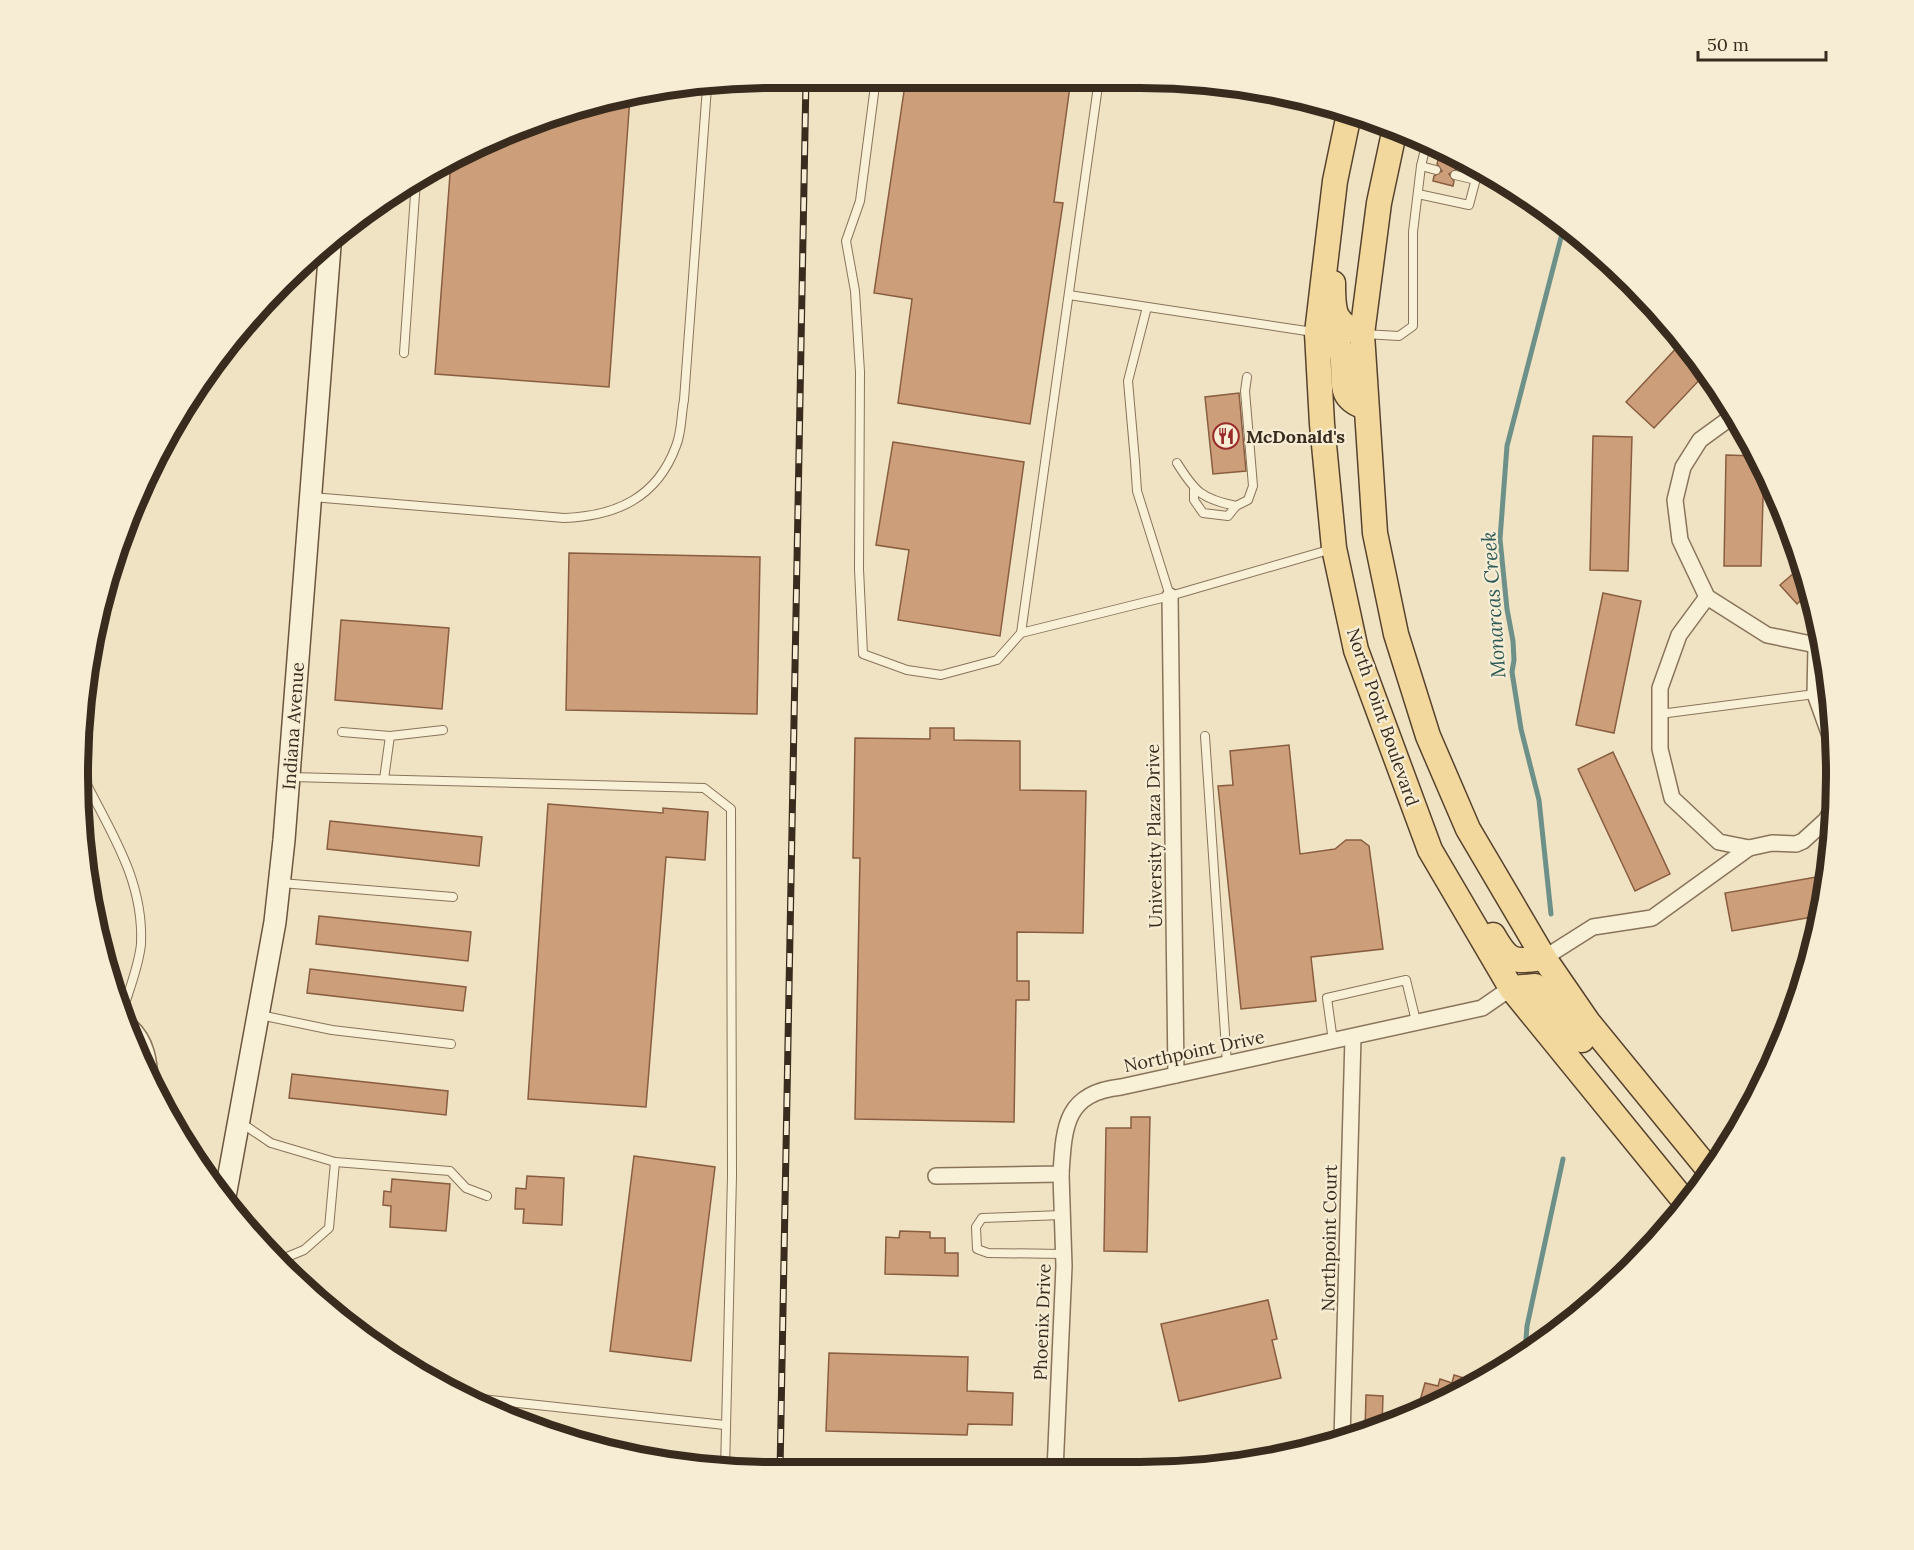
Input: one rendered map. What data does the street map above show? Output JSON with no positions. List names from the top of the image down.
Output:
{
  "streets": {
    "main road": ["North Point Boulevard", "Indiana Avenue"],
    "street": [
      "University Plaza Drive",
      "Northpoint Drive",
      "Northpoint Court",
      "Phoenix Drive"
    ]
  },
  "crossings": [
    ["North Point Boulevard", "Northpoint Drive"],
    ["University Plaza Drive", "Northpoint Drive"],
    ["Northpoint Drive", "Northpoint Court"],
    ["Northpoint Drive", "Phoenix Drive"]
  ],
  "water": ["Monarcas Creek"],
  "places": {
    "restaurant": ["McDonald's"]
  },
  "scale_bar": "50 m"
}
